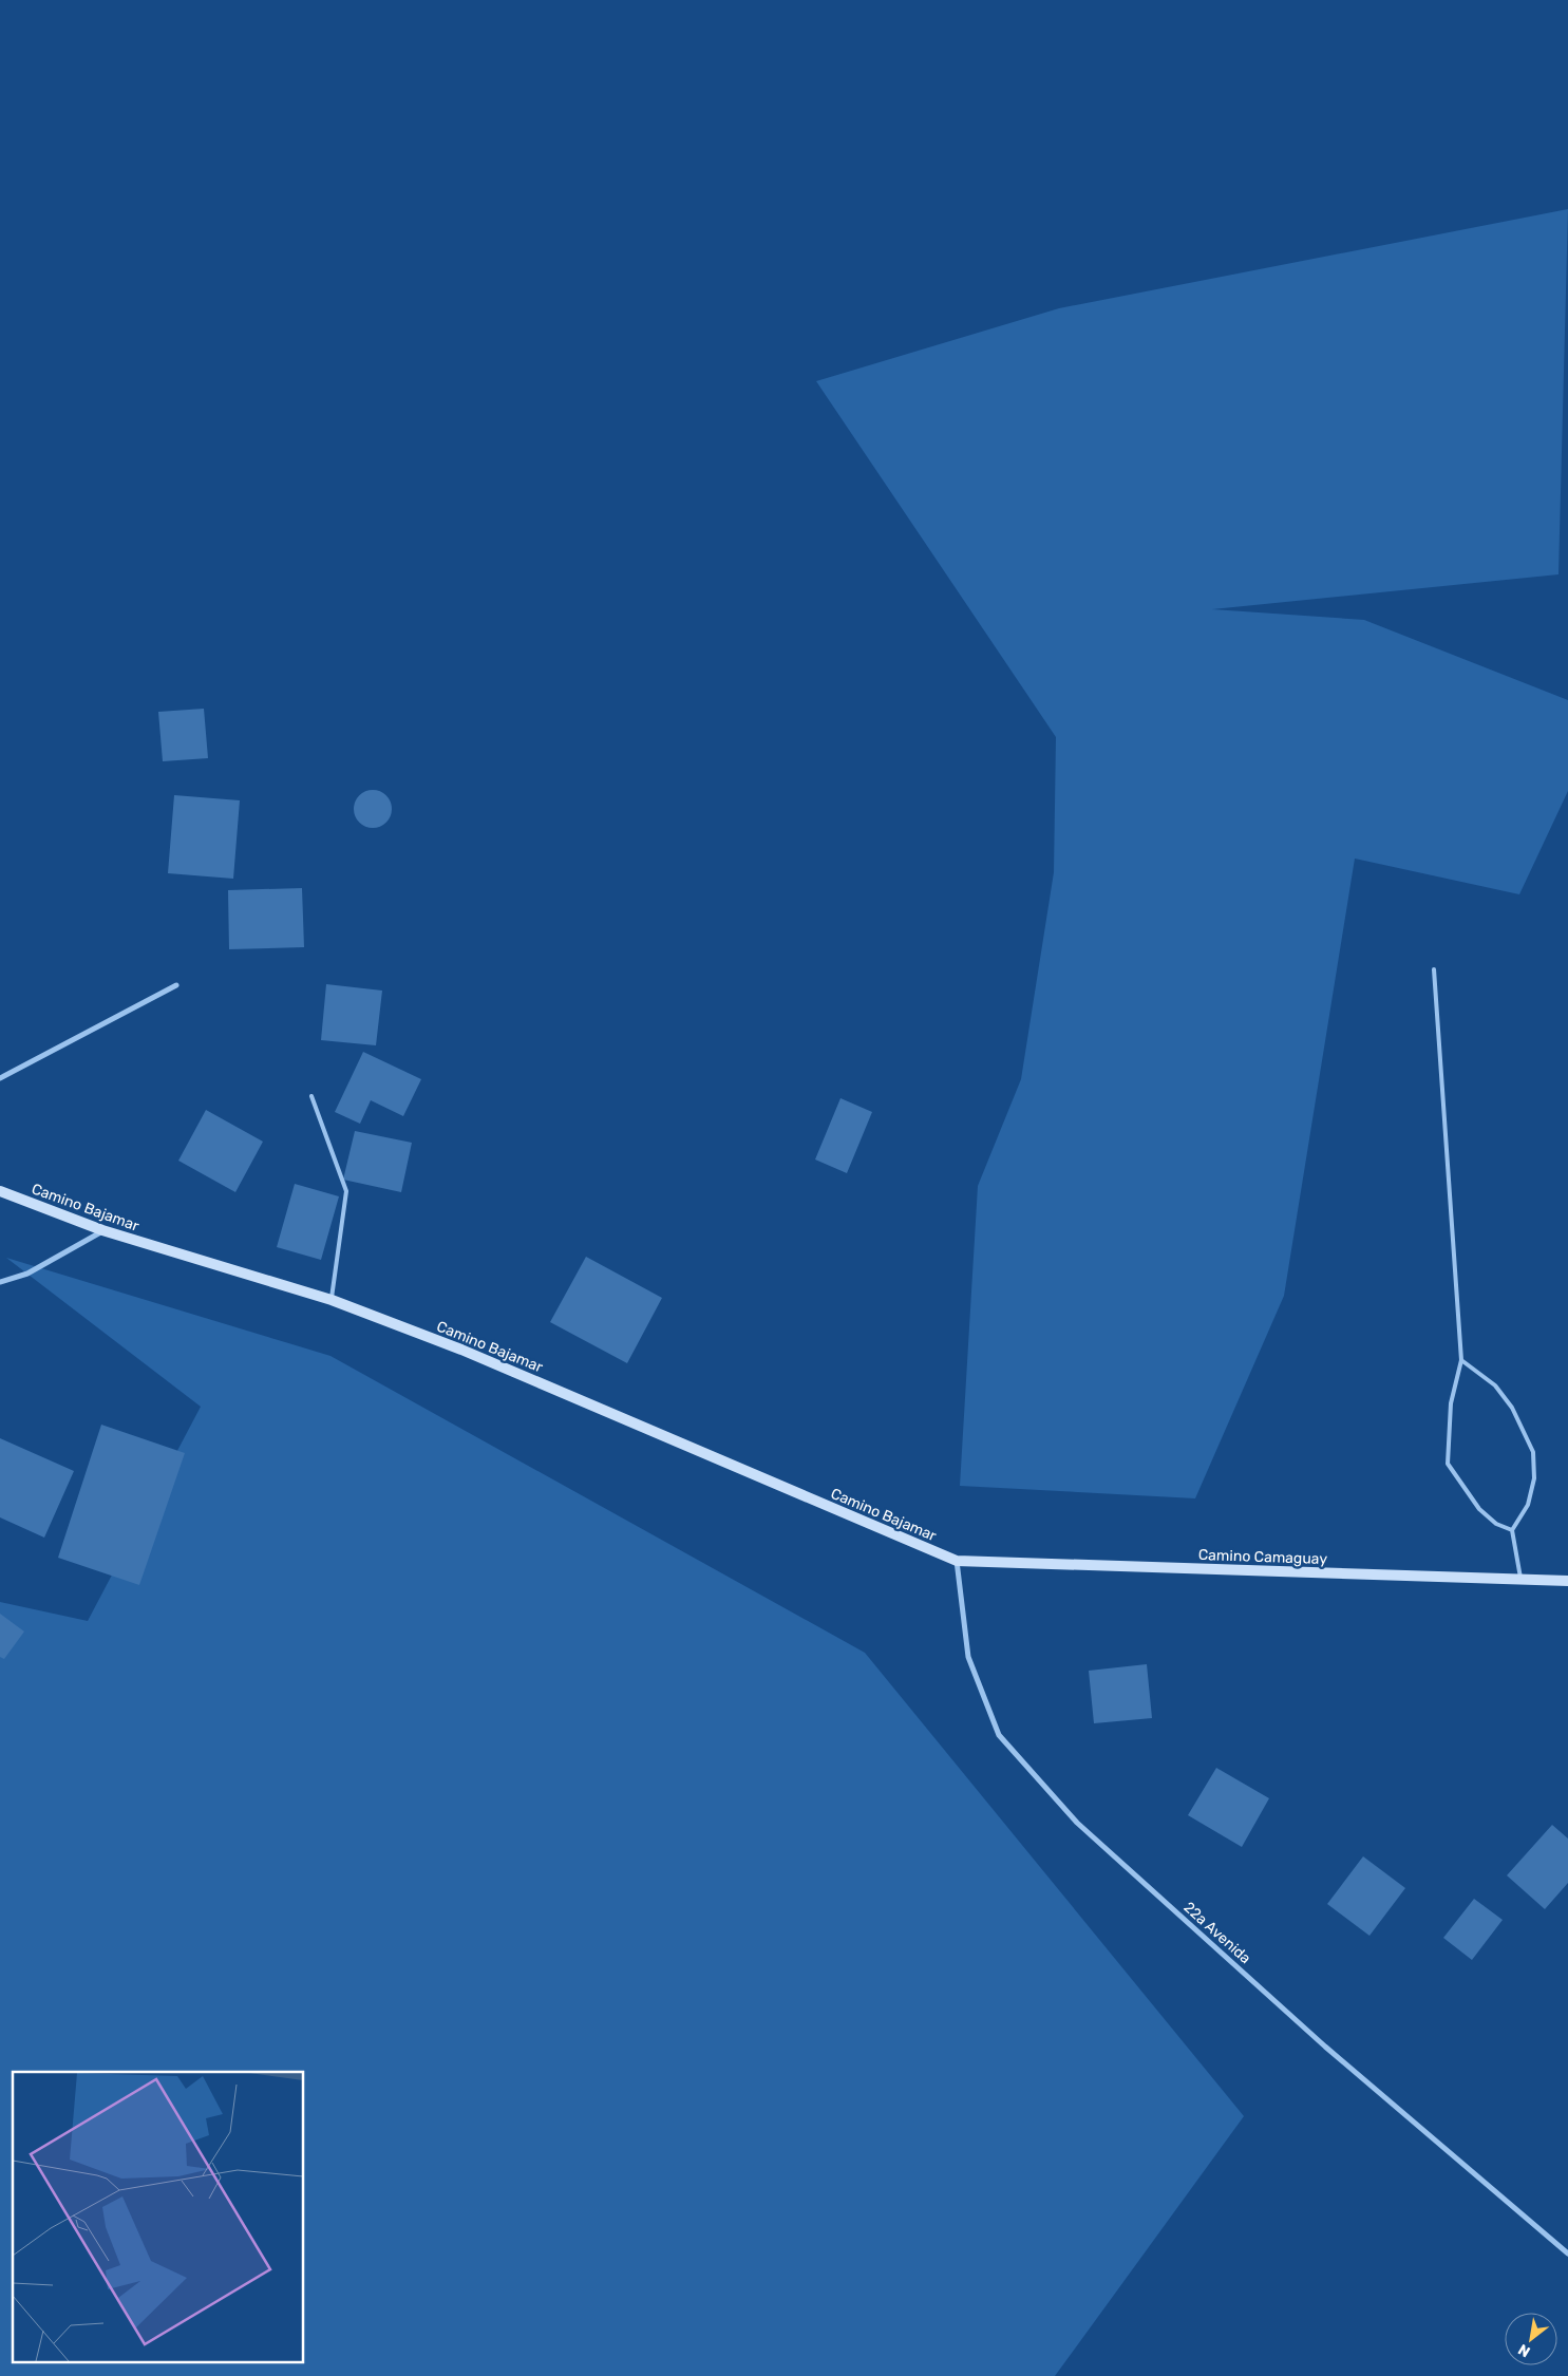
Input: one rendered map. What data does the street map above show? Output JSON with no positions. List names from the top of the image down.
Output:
{
  "streets": {
    "street": ["Camino Bajamar", "Camino Camaguay", "22a Avenida"]
  },
  "crossings": [
    ["Camino Bajamar", "Camino Camaguay"],
    ["Camino Bajamar", "22a Avenida"],
    ["Camino Camaguay", "22a Avenida"]
  ],
  "north": "bottom left"
}
